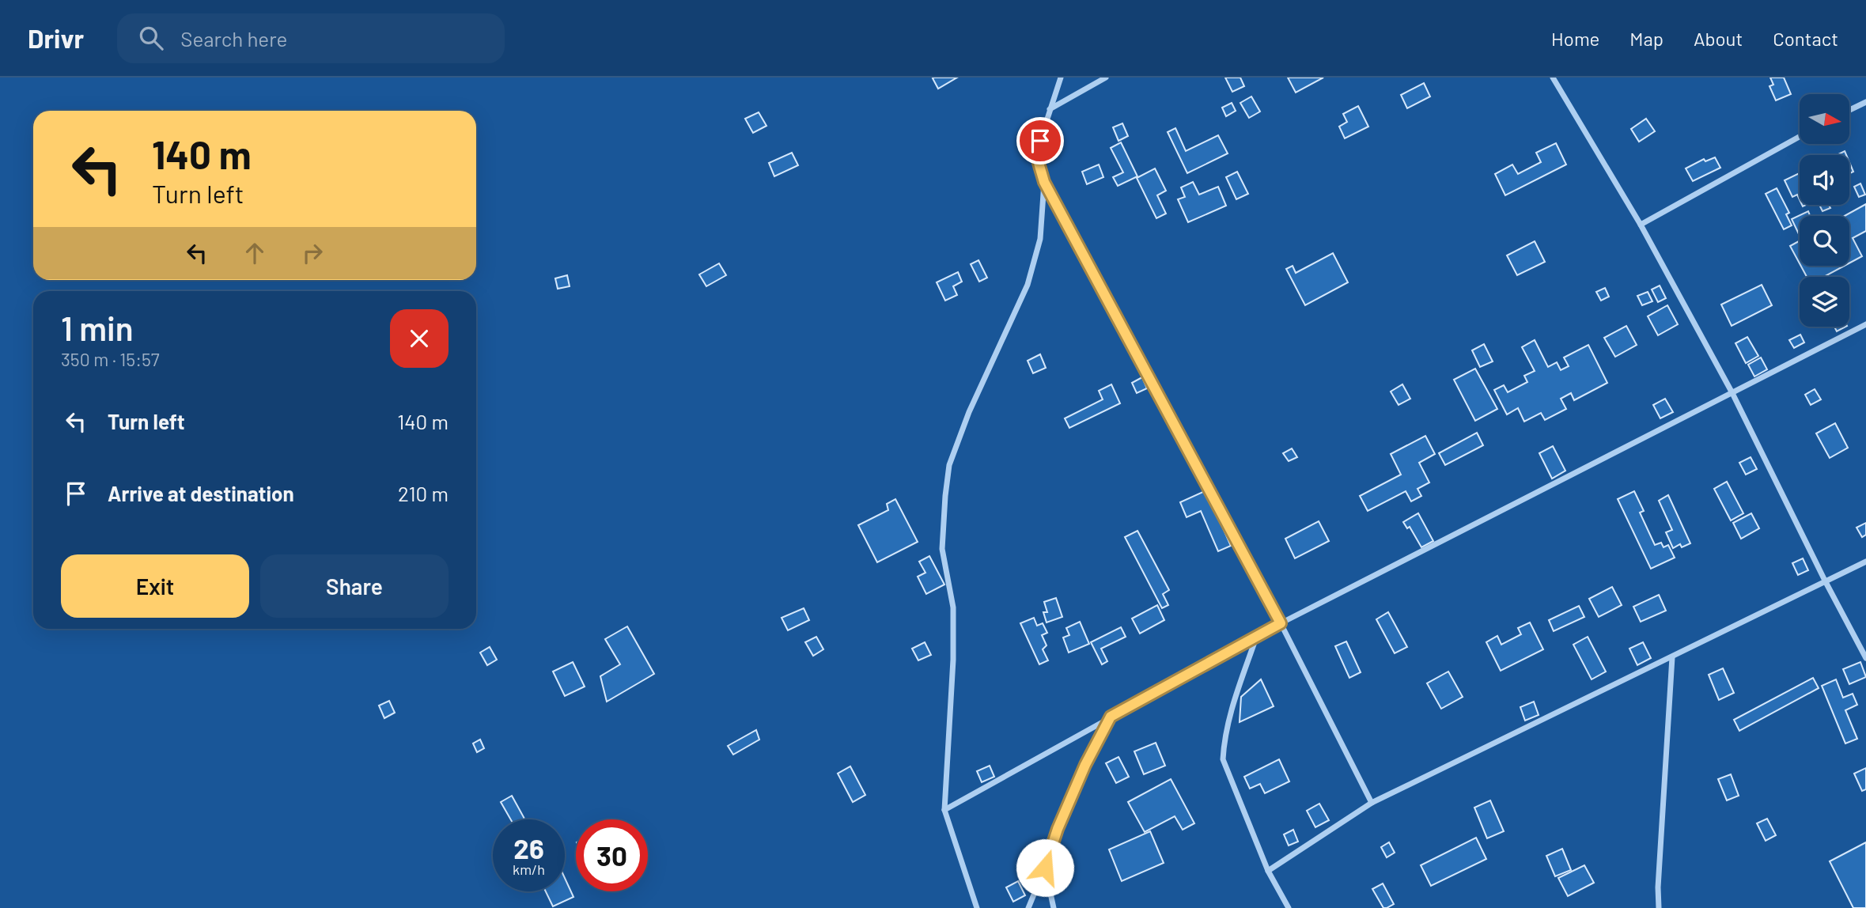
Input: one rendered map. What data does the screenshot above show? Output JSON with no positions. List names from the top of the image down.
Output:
{
  "north": "right",
  "page": {
    "header": "Drivr",
    "search": "Search here",
    "nav": [
      "Home",
      "Map",
      "About",
      "Contact"
    ],
    "turn": ["140 m", "Turn left"],
    "heading": ["1 min", "350 m · 15:57"],
    "list": [
      {
        "name": "Turn left",
        "value": "140 m"
      },
      {
        "name": "Arrive at destination",
        "value": "210 m"
      }
    ],
    "buttons": ["Exit", "Share"],
    "speed": "26 km/h",
    "limit": "30"
  }
}
